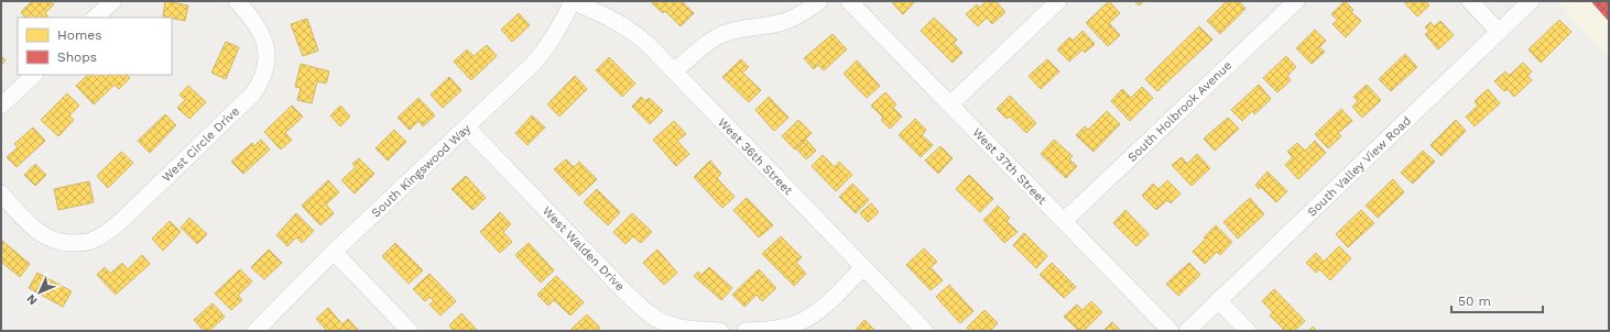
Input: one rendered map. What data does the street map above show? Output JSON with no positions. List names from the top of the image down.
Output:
{
  "streets": {
    "street": [
      "South Holbrook Avenue",
      "West Circle Drive",
      "West 36th Street",
      "West 37th Street",
      "South Valley View Road",
      "South Kingswood Way",
      "West Walden Drive"
    ]
  },
  "crossings": [
    ["South Holbrook Avenue", "West 37th Street"],
    ["West 36th Street", "South Kingswood Way"],
    ["South Kingswood Way", "West Walden Drive"]
  ],
  "legend": ["Homes", "Shops"],
  "scale_bar": "50 m",
  "north": "bottom left"
}
